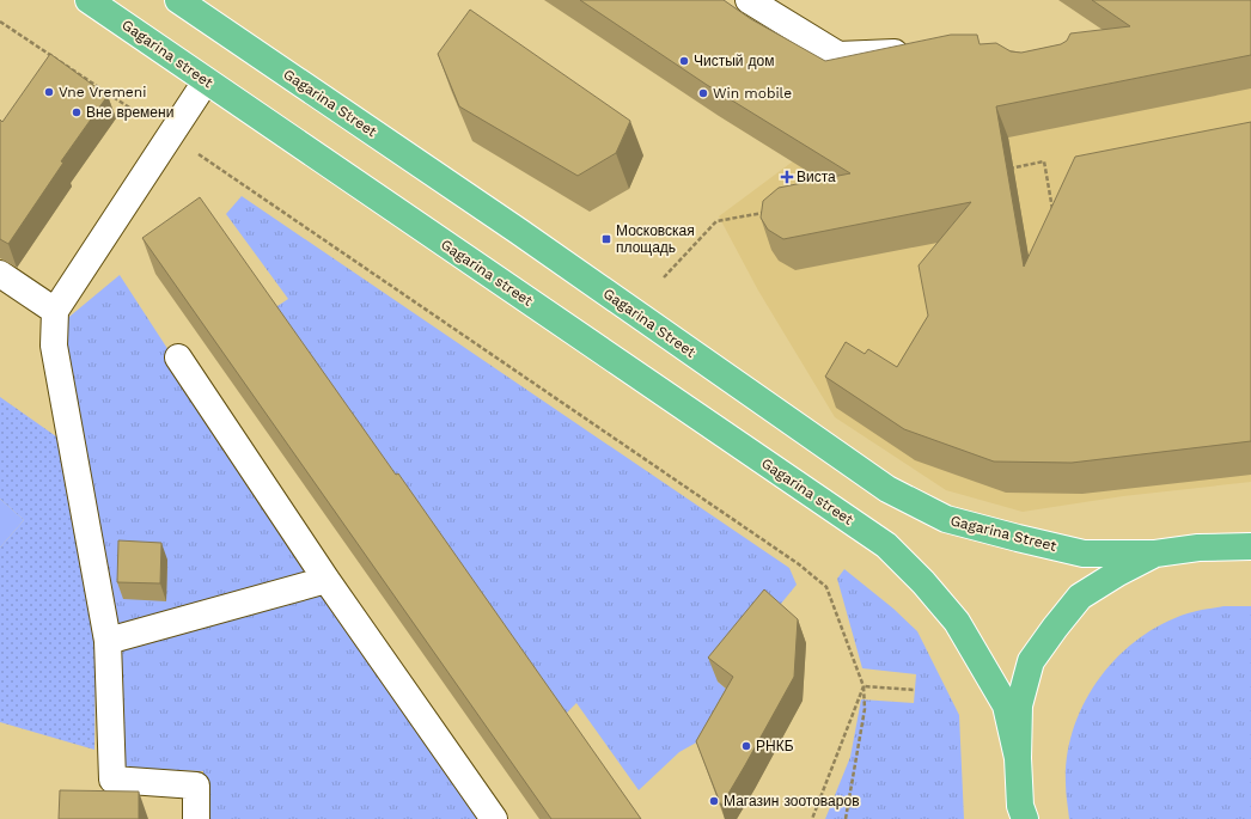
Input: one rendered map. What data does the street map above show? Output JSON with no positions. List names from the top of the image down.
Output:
{
  "streets": {
    "main road": ["Gagarina street", "Gagarina Street"]
  },
  "crossings": [
    ["Gagarina street", "Gagarina Street"]
  ],
  "places": {
    "other": [
      "Чистый дом",
      "Vne Vremeni",
      "Win mobile",
      "Вне времени",
      "РНКБ",
      "Магазин зоотоваров"
    ],
    "health": ["Виста"],
    "transit": ["Московская площадь"]
  }
}
